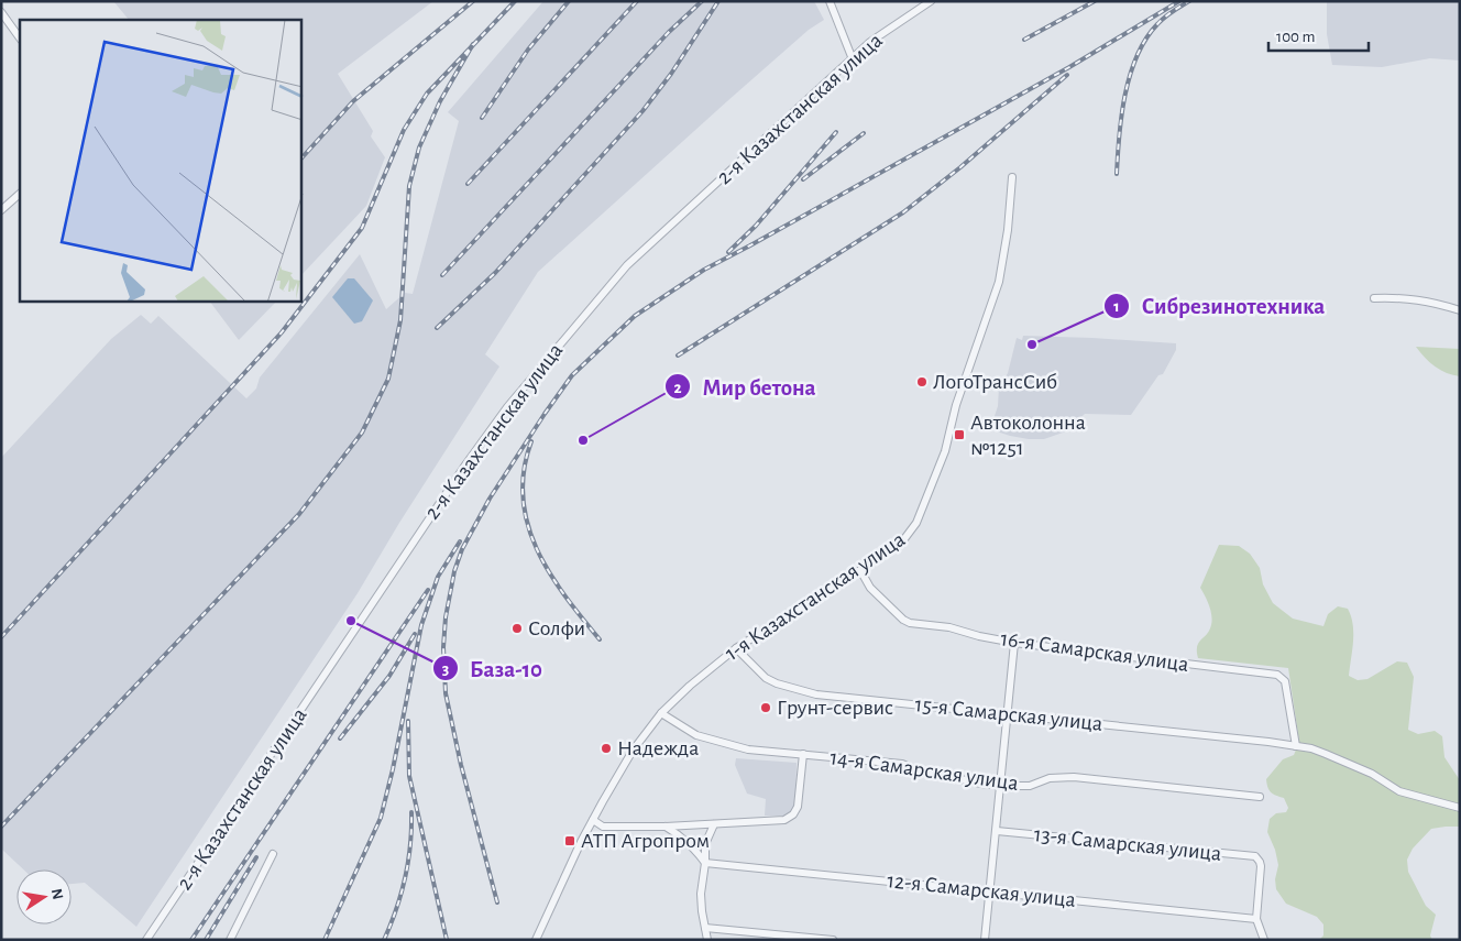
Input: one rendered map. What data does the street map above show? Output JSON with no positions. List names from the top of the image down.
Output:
{
  "streets": {
    "street": [
      "2-я Казахстанская улица",
      "1-я Казахстанская улица",
      "16-я Самарская улица",
      "15-я Самарская улица",
      "14-я Самарская улица",
      "13-я Самарская улица",
      "12-я Самарская улица"
    ]
  },
  "crossings": [
    ["1-я Казахстанская улица", "16-я Самарская улица"],
    ["1-я Казахстанская улица", "15-я Самарская улица"],
    ["1-я Казахстанская улица", "14-я Самарская улица"],
    ["16-я Самарская улица", "15-я Самарская улица"],
    ["13-я Самарская улица", "12-я Самарская улица"]
  ],
  "places": {
    "other": [
      "Сибрезинотехника",
      "ЛогоТрансСиб",
      "Мир бетона",
      "База-10",
      "Солфи",
      "Грунт-сервис",
      "Надежда"
    ],
    "transit": ["Автоколонна №1251", "АТП Агропром"]
  },
  "scale_bar": "100 m",
  "north": "right"
}
